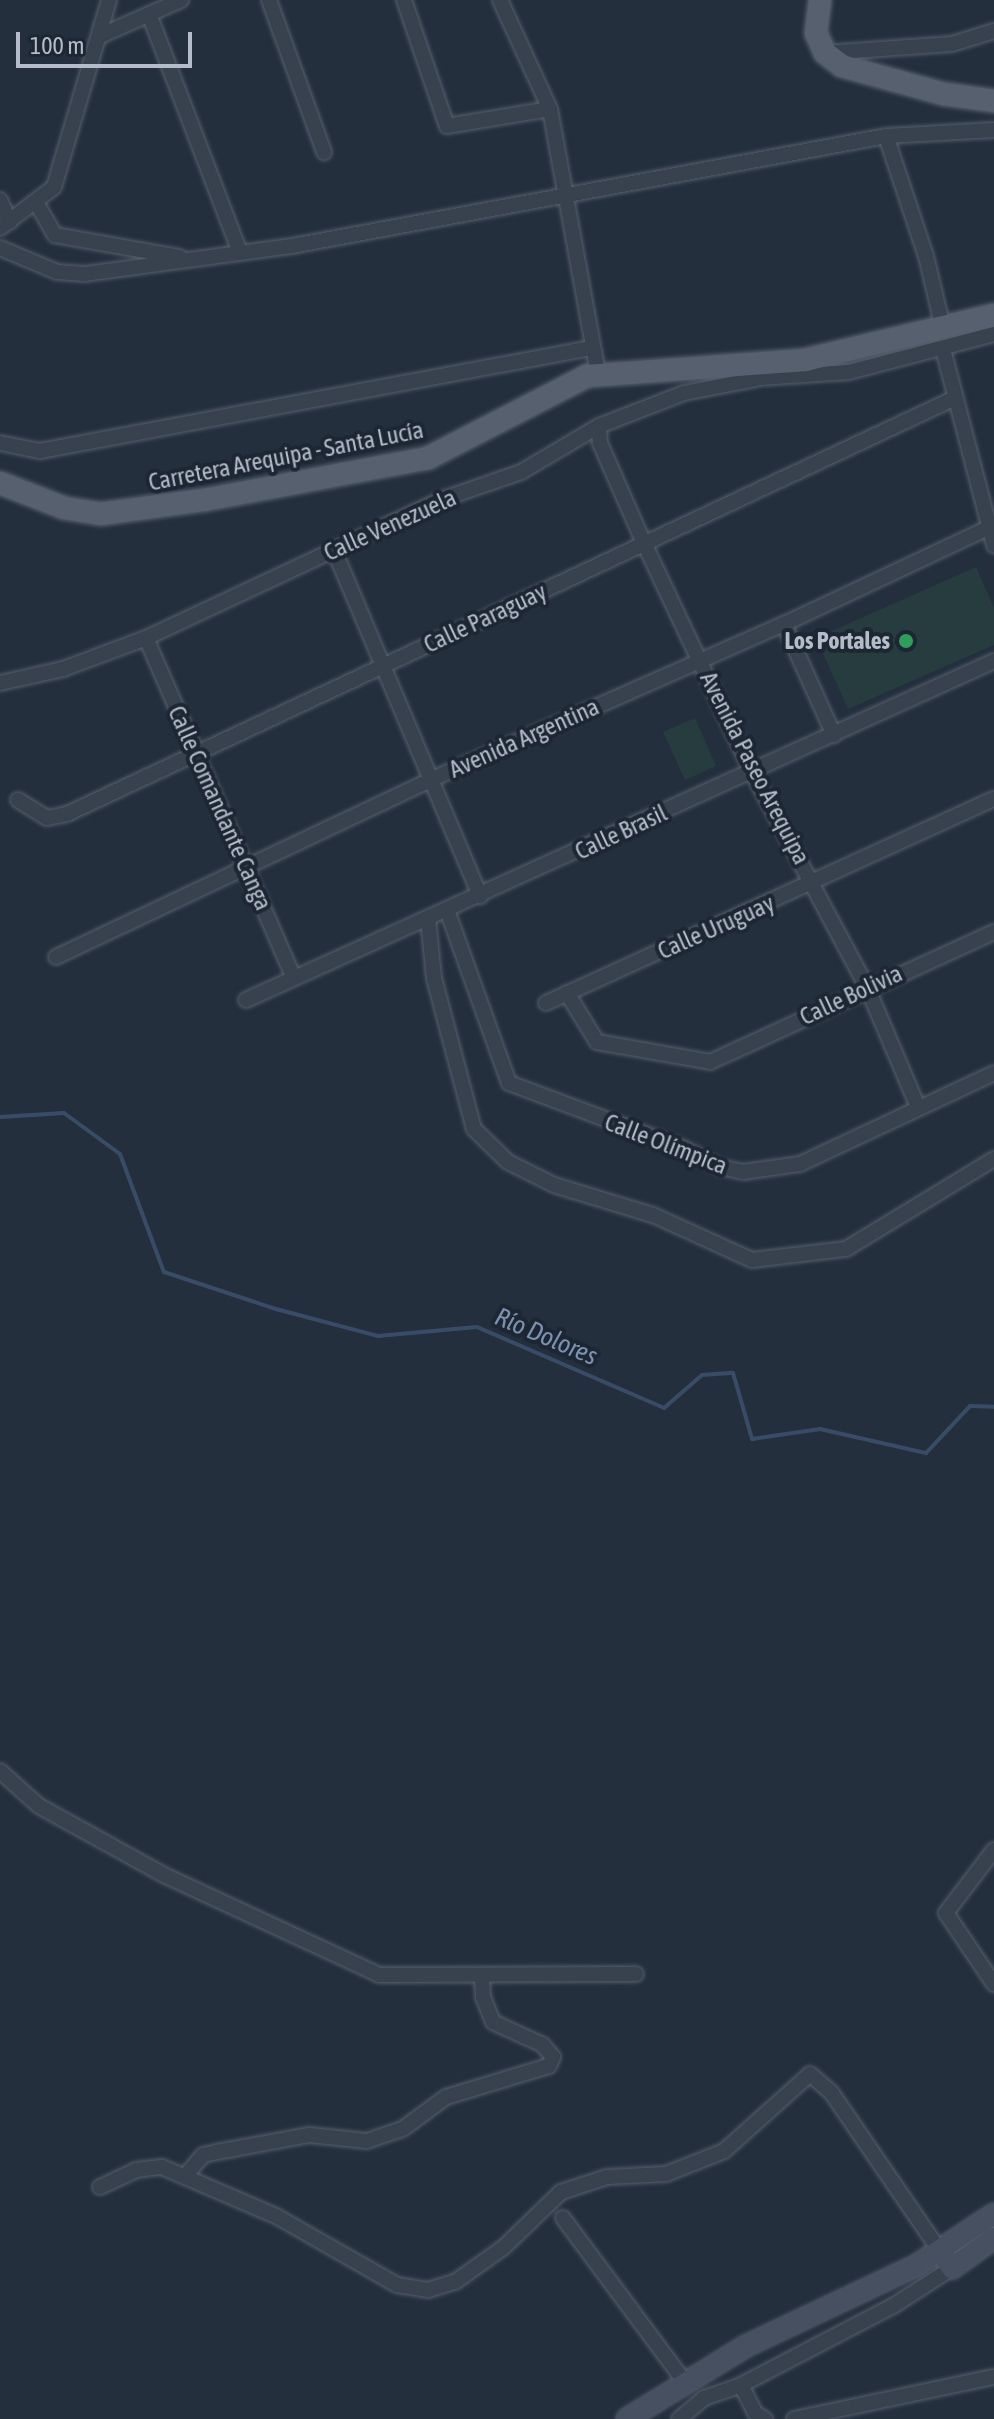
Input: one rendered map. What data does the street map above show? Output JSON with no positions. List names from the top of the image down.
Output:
{
  "streets": {
    "main road": ["Carretera Arequipa - Santa Lucía"],
    "street": [
      "Calle Venezuela",
      "Calle Paraguay",
      "Avenida Argentina",
      "Avenida Paseo Arequipa",
      "Calle Comandante Canga",
      "Calle Brasil",
      "Calle Uruguay",
      "Calle Bolivia",
      "Calle Olímpica"
    ]
  },
  "crossings": [
    ["Carretera Arequipa - Santa Lucía", "Calle Venezuela"],
    ["Calle Venezuela", "Avenida Paseo Arequipa"],
    ["Calle Venezuela", "Calle Comandante Canga"],
    ["Calle Paraguay", "Avenida Paseo Arequipa"],
    ["Calle Paraguay", "Calle Comandante Canga"],
    ["Avenida Argentina", "Avenida Paseo Arequipa"],
    ["Avenida Argentina", "Calle Comandante Canga"],
    ["Avenida Paseo Arequipa", "Calle Brasil"],
    ["Avenida Paseo Arequipa", "Calle Uruguay"],
    ["Avenida Paseo Arequipa", "Calle Bolivia"],
    ["Avenida Paseo Arequipa", "Calle Olímpica"],
    ["Calle Comandante Canga", "Calle Brasil"],
    ["Calle Brasil", "Calle Olímpica"],
    ["Calle Uruguay", "Calle Bolivia"]
  ],
  "water": ["Río Dolores"],
  "places": ["Los Portales"],
  "scale_bar": "100 m"
}
